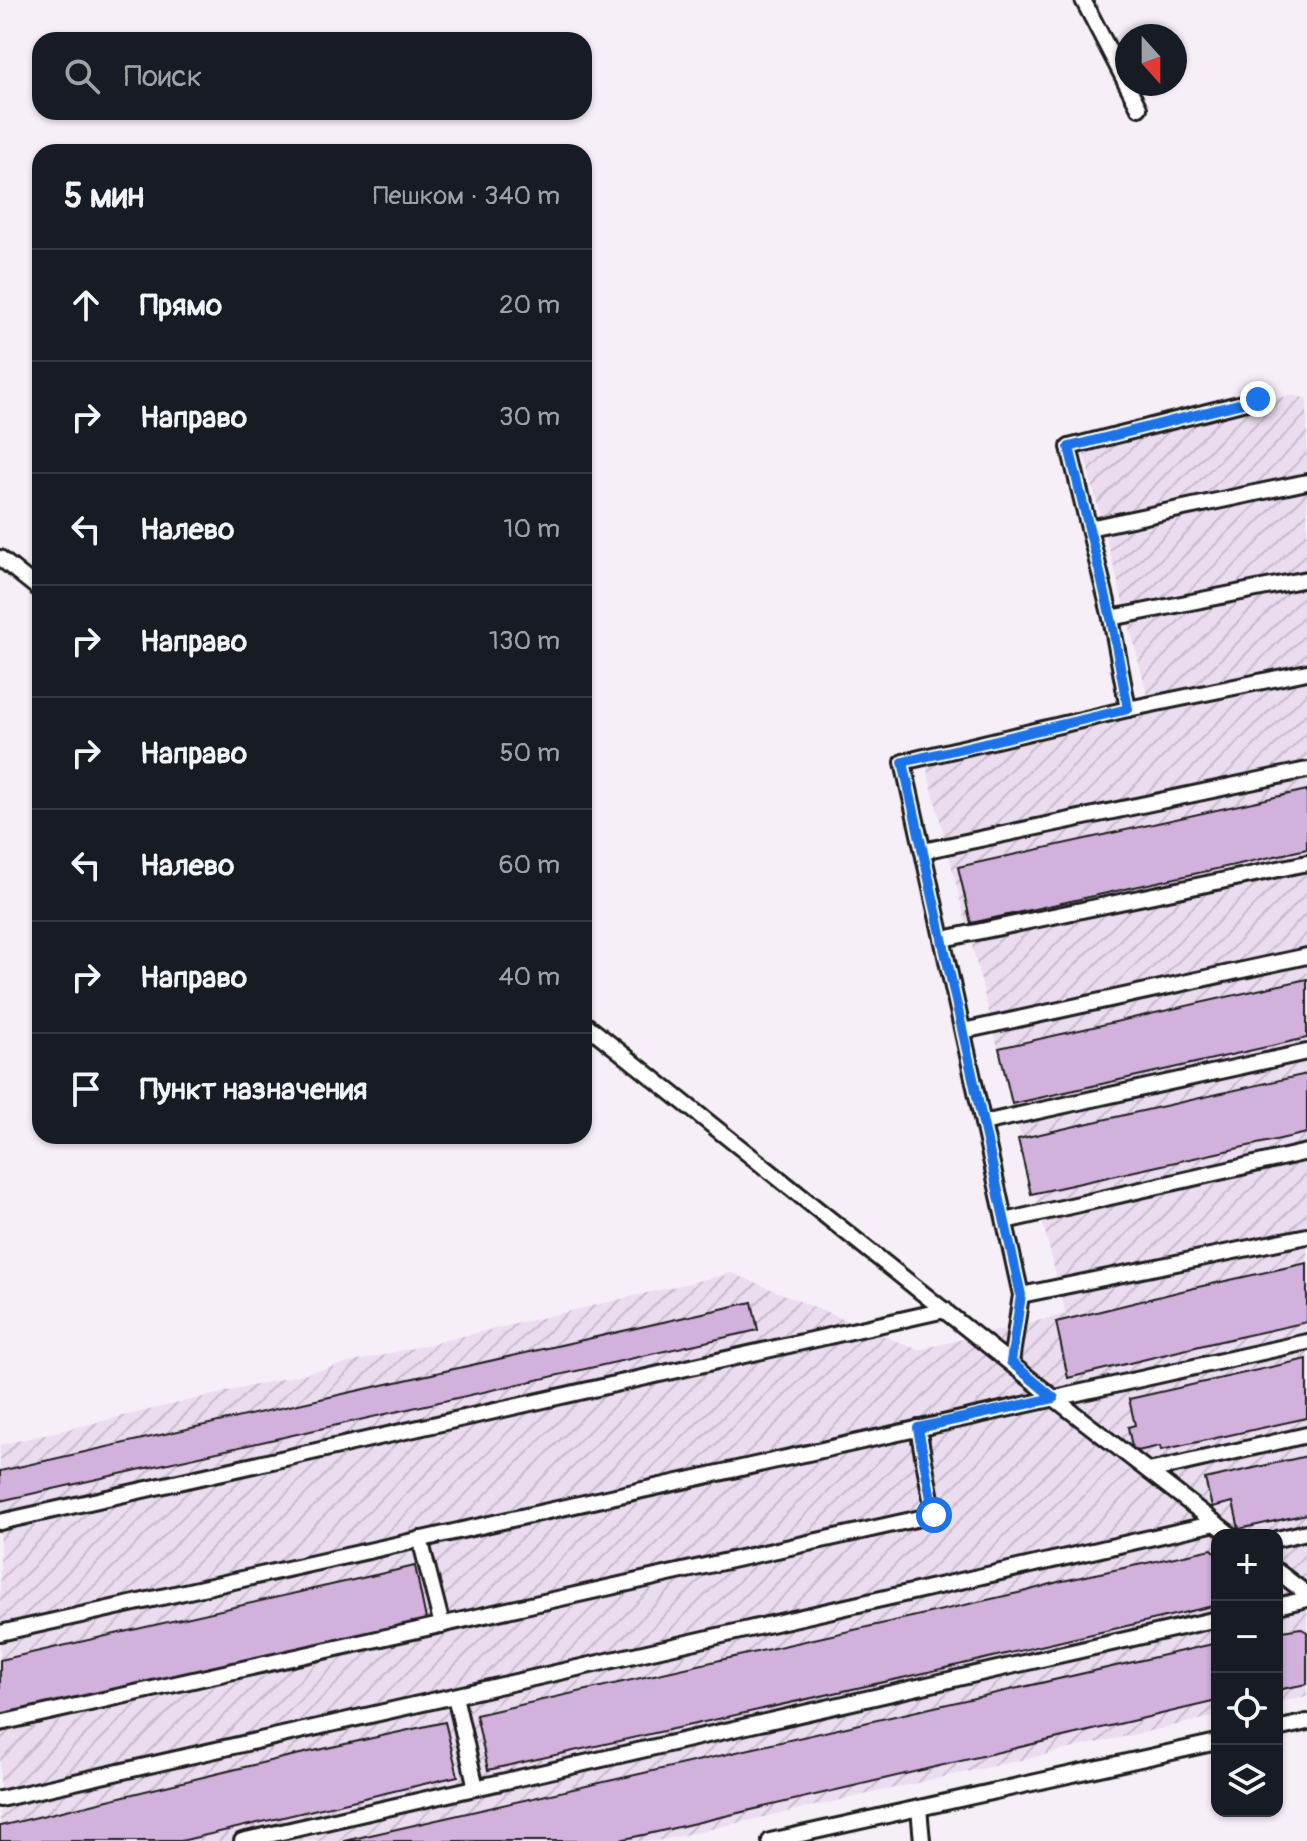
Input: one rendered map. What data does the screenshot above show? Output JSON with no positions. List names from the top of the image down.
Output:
{
  "north": "bottom",
  "page": {
    "search": "Поиск",
    "heading": ["5 мин", "Пешком · 340 m"],
    "list": [
      ["Прямо", "20 m"],
      ["Направо", "30 m"],
      ["Налево", "10 m"],
      ["Направо", "130 m"],
      ["Направо", "50 m"],
      ["Налево", "60 m"],
      ["Направо", "40 m"],
      "Пункт назначения"
    ],
    "map_buttons": ["+", "−"]
  }
}
